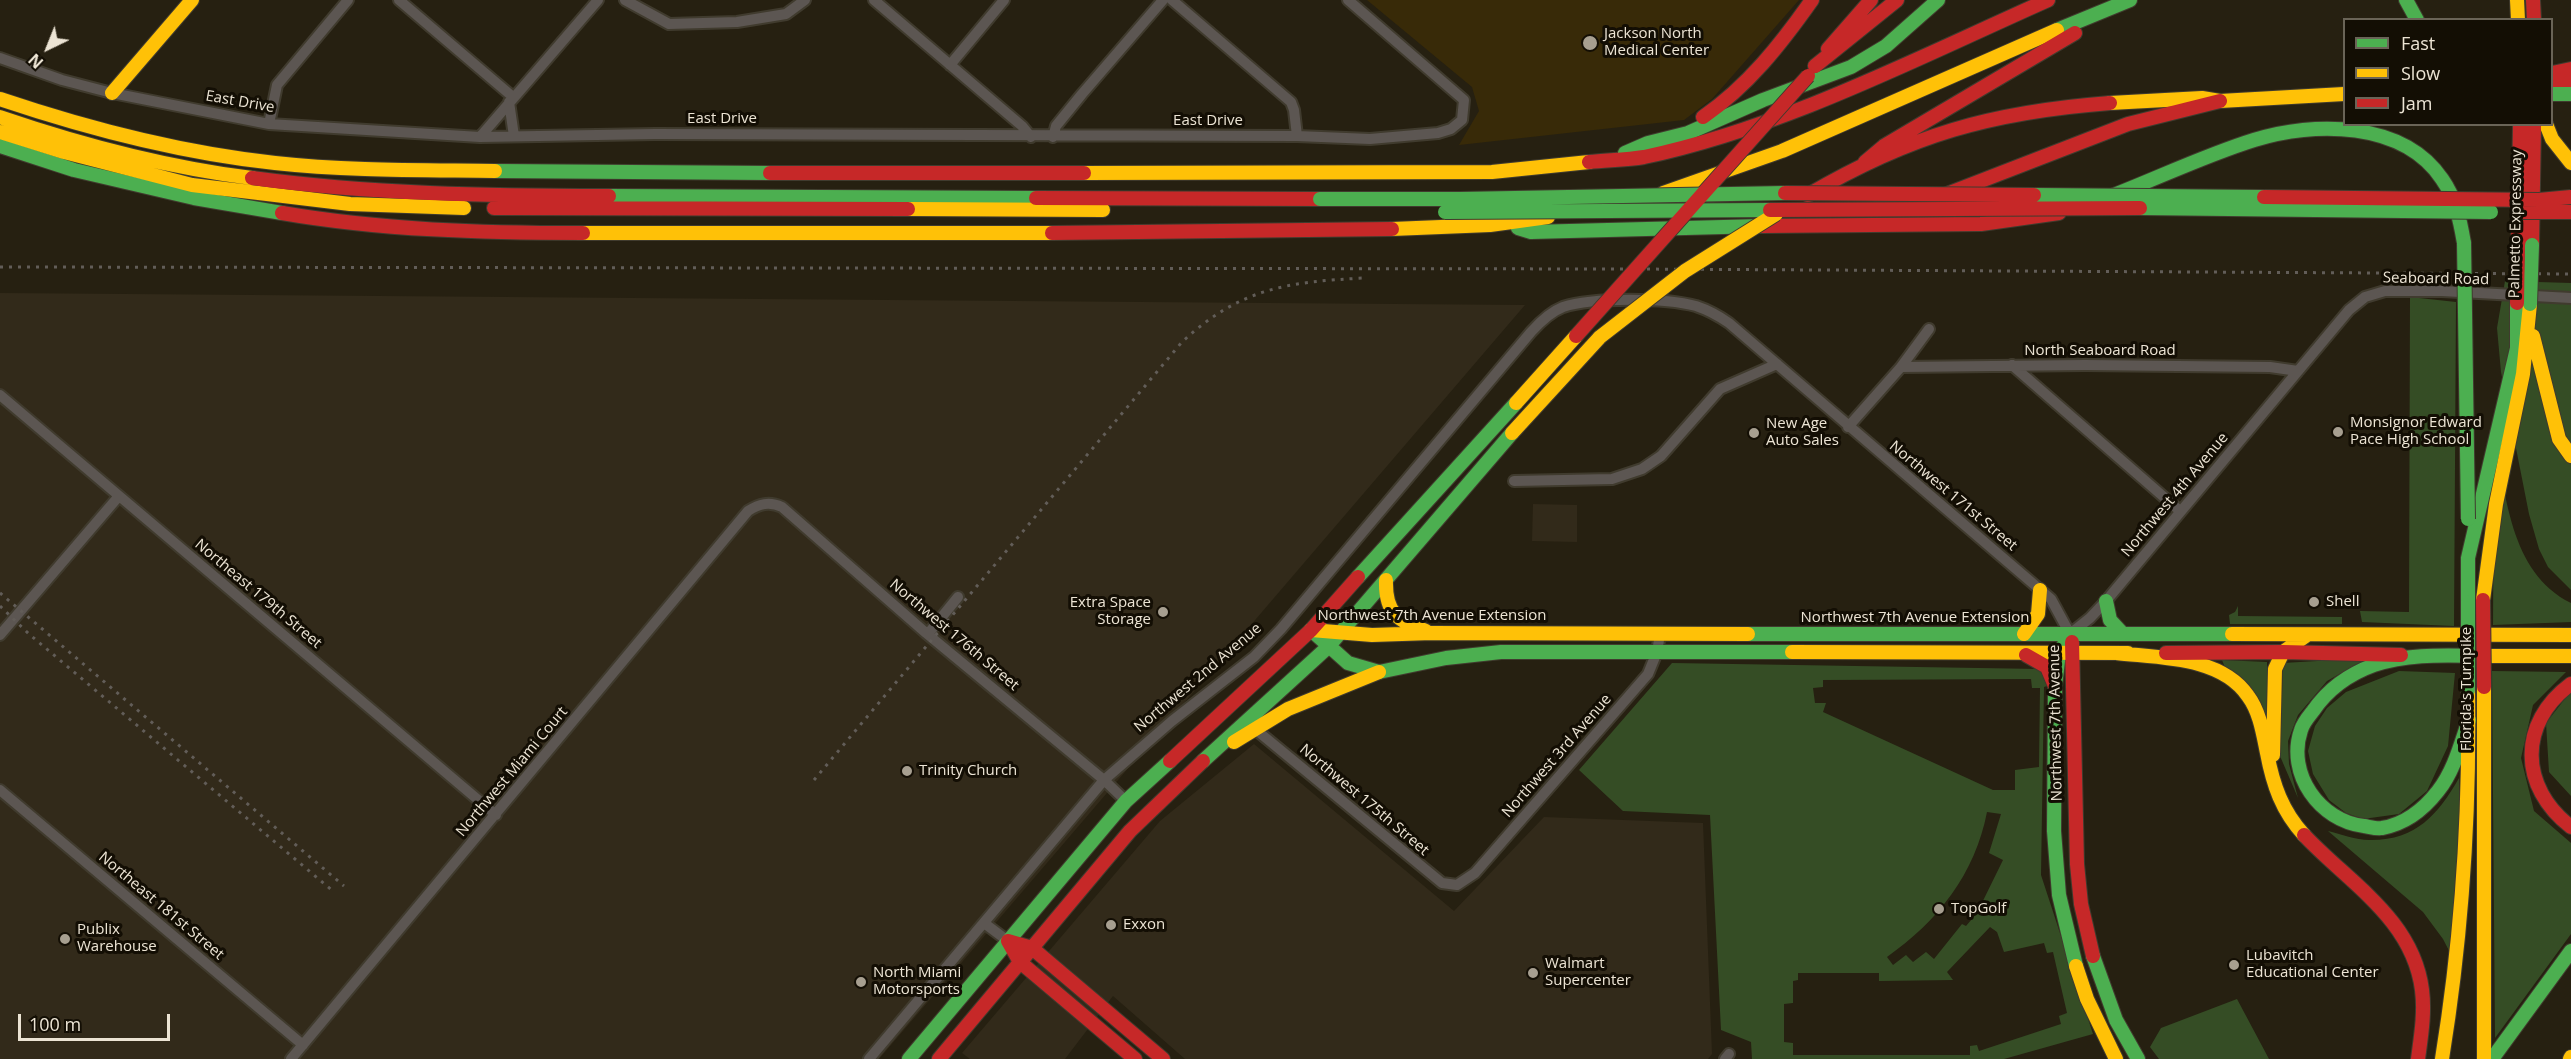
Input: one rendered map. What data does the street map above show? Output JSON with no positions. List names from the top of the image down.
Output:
{
  "streets": {
    "main road": [
      "Palmetto Expressway",
      "Northwest 7th Avenue Extension",
      "Florida's Turnpike",
      "Northwest 7th Avenue"
    ],
    "street": [
      "East Drive",
      "Seaboard Road",
      "North Seaboard Road",
      "Northwest 4th Avenue",
      "Northwest 171st Street",
      "Northeast 179th Street",
      "Northwest 176th Street",
      "Northwest 2nd Avenue",
      "Northwest 3rd Avenue",
      "Northwest Miami Court",
      "Northwest 175th Street",
      "Northeast 181st Street"
    ]
  },
  "crossings": [
    ["Palmetto Expressway", "Florida's Turnpike"],
    ["Seaboard Road", "North Seaboard Road"],
    ["Seaboard Road", "Northwest 4th Avenue"],
    ["North Seaboard Road", "Northwest 4th Avenue"],
    ["Northwest 4th Avenue", "Northwest 171st Street"],
    ["Northwest 4th Avenue", "Northwest 7th Avenue Extension"],
    ["Northwest 4th Avenue", "Northwest 7th Avenue"],
    ["Northwest 171st Street", "Northwest 7th Avenue Extension"],
    ["Northwest 171st Street", "Northwest 2nd Avenue"],
    ["Northwest 171st Street", "Northwest 7th Avenue"],
    ["Northeast 179th Street", "Northwest Miami Court"],
    ["Northwest 7th Avenue Extension", "Northwest 7th Avenue"],
    ["Northwest 7th Avenue Extension", "Northwest 3rd Avenue"],
    ["Northwest 176th Street", "Northwest 2nd Avenue"],
    ["Northwest 176th Street", "Northwest Miami Court"],
    ["Northwest 3rd Avenue", "Northwest 175th Street"],
    ["Northwest Miami Court", "Northeast 181st Street"]
  ],
  "places": [
    "Jackson North Medical Center",
    "Monsignor Edward Pace High School",
    "New Age Auto Sales",
    "Shell",
    "Extra Space Storage",
    "Trinity Church",
    "TopGolf",
    "Exxon",
    "Publix Warehouse",
    "Lubavitch Educational Center",
    "Walmart Supercenter",
    "North Miami Motorsports"
  ],
  "legend": ["Fast", "Slow", "Jam"],
  "scale_bar": "100 m",
  "north": "bottom left"
}
